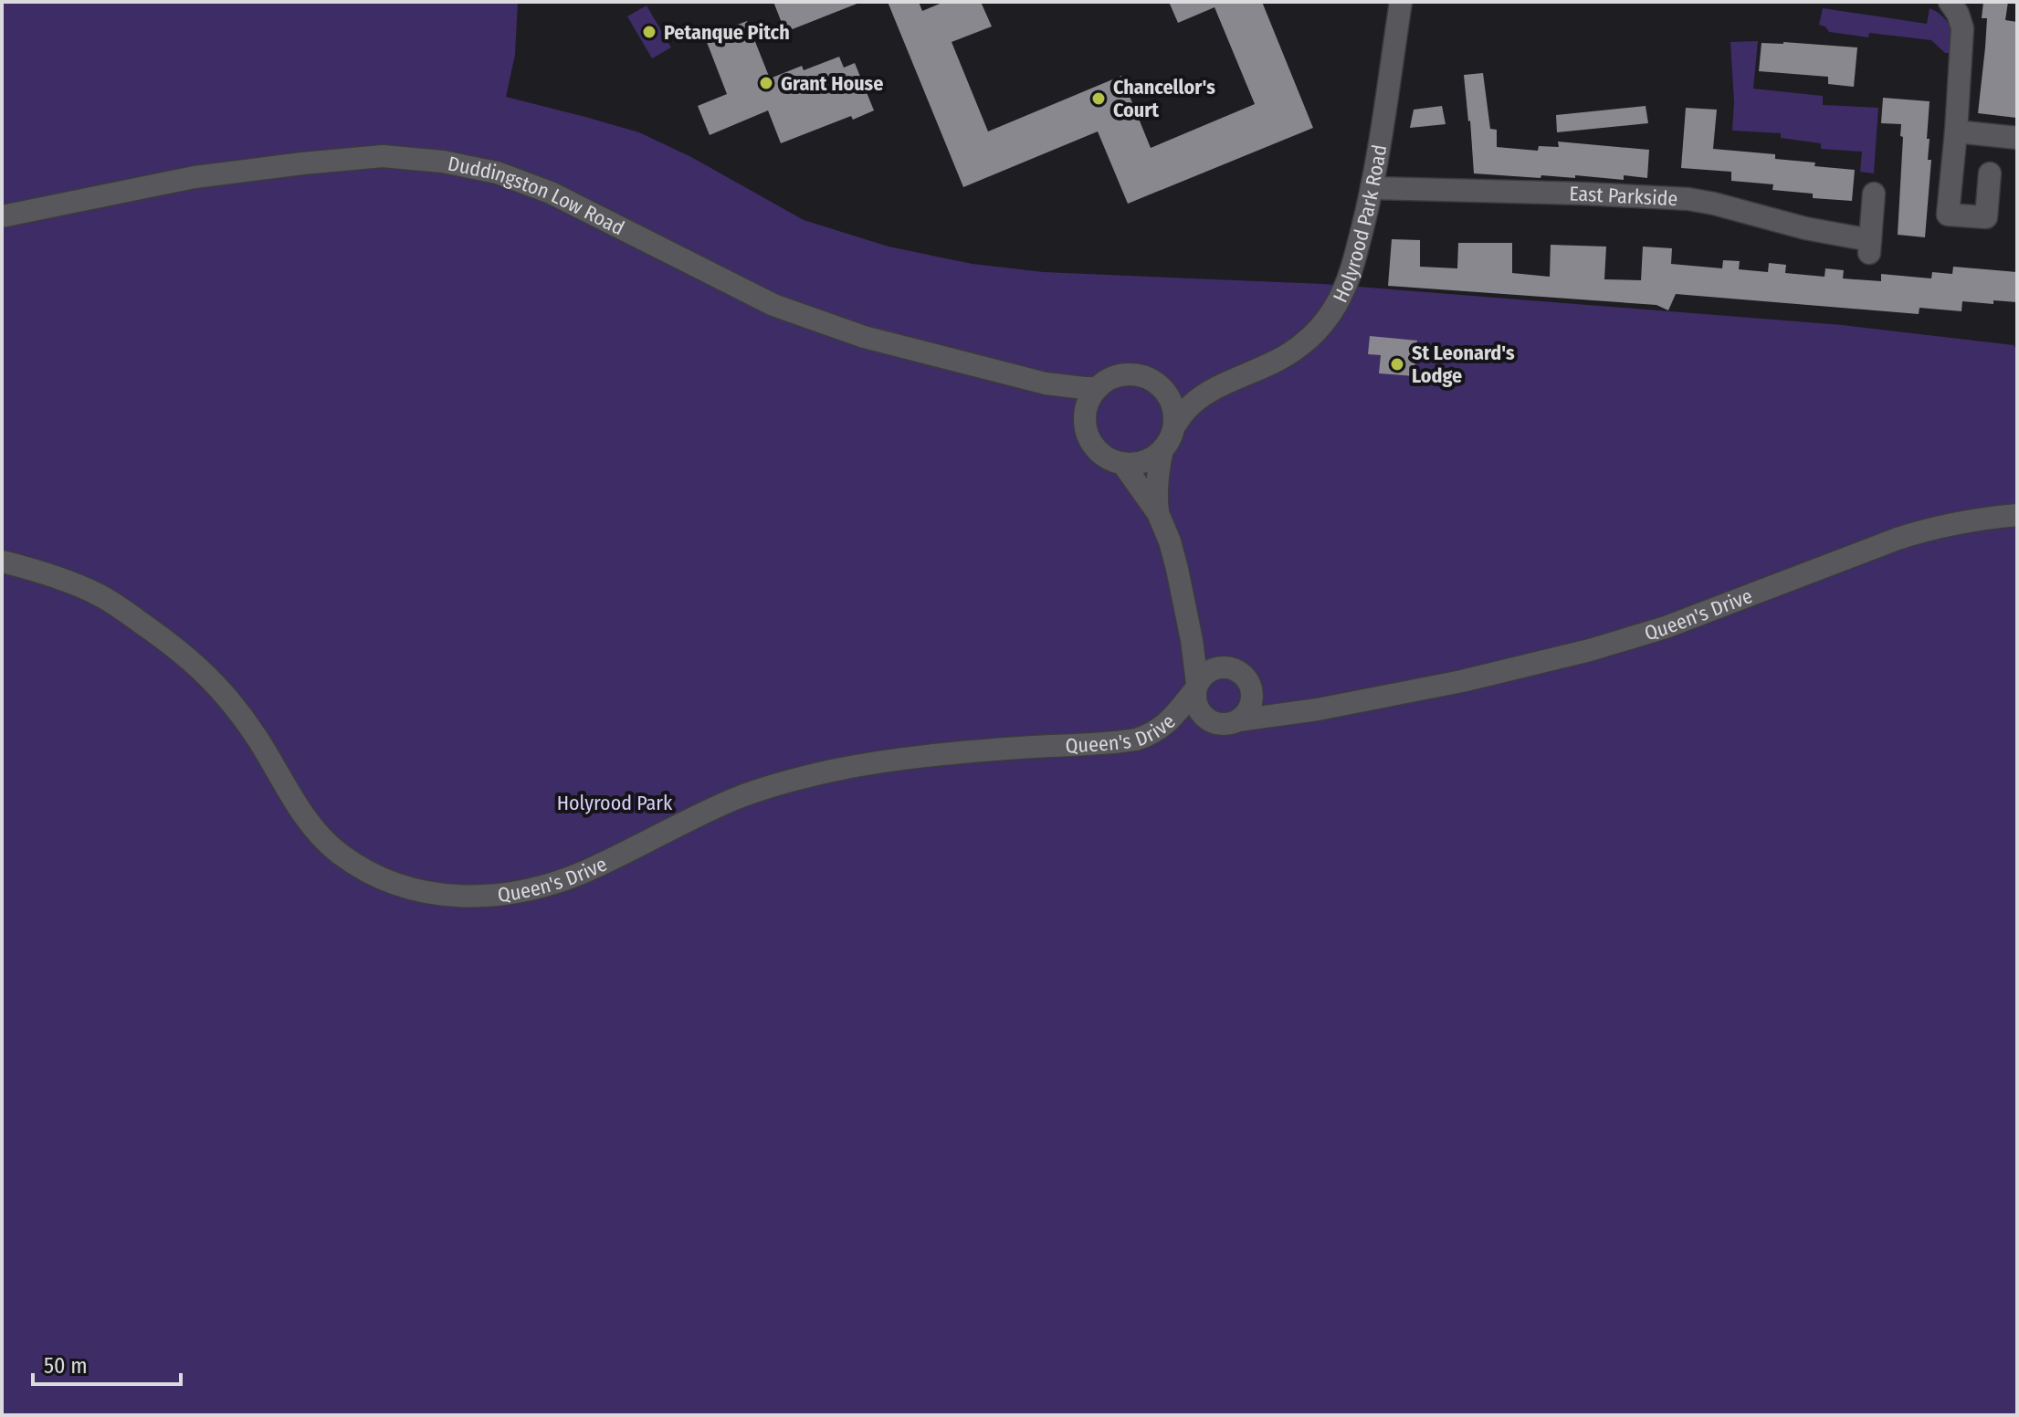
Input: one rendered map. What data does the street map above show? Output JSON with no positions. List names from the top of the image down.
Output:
{
  "streets": {
    "street": [
      "East Parkside",
      "Duddingston Low Road",
      "Holyrood Park Road",
      "Queen's Drive"
    ]
  },
  "crossings": [
    ["East Parkside", "Holyrood Park Road"],
    ["Holyrood Park Road", "Queen's Drive"]
  ],
  "parks": ["Holyrood Park"],
  "places": [
    "Petanque Pitch",
    "Grant House",
    "Chancellor's Court",
    "St Leonard's Lodge"
  ],
  "scale_bar": "50 m"
}
